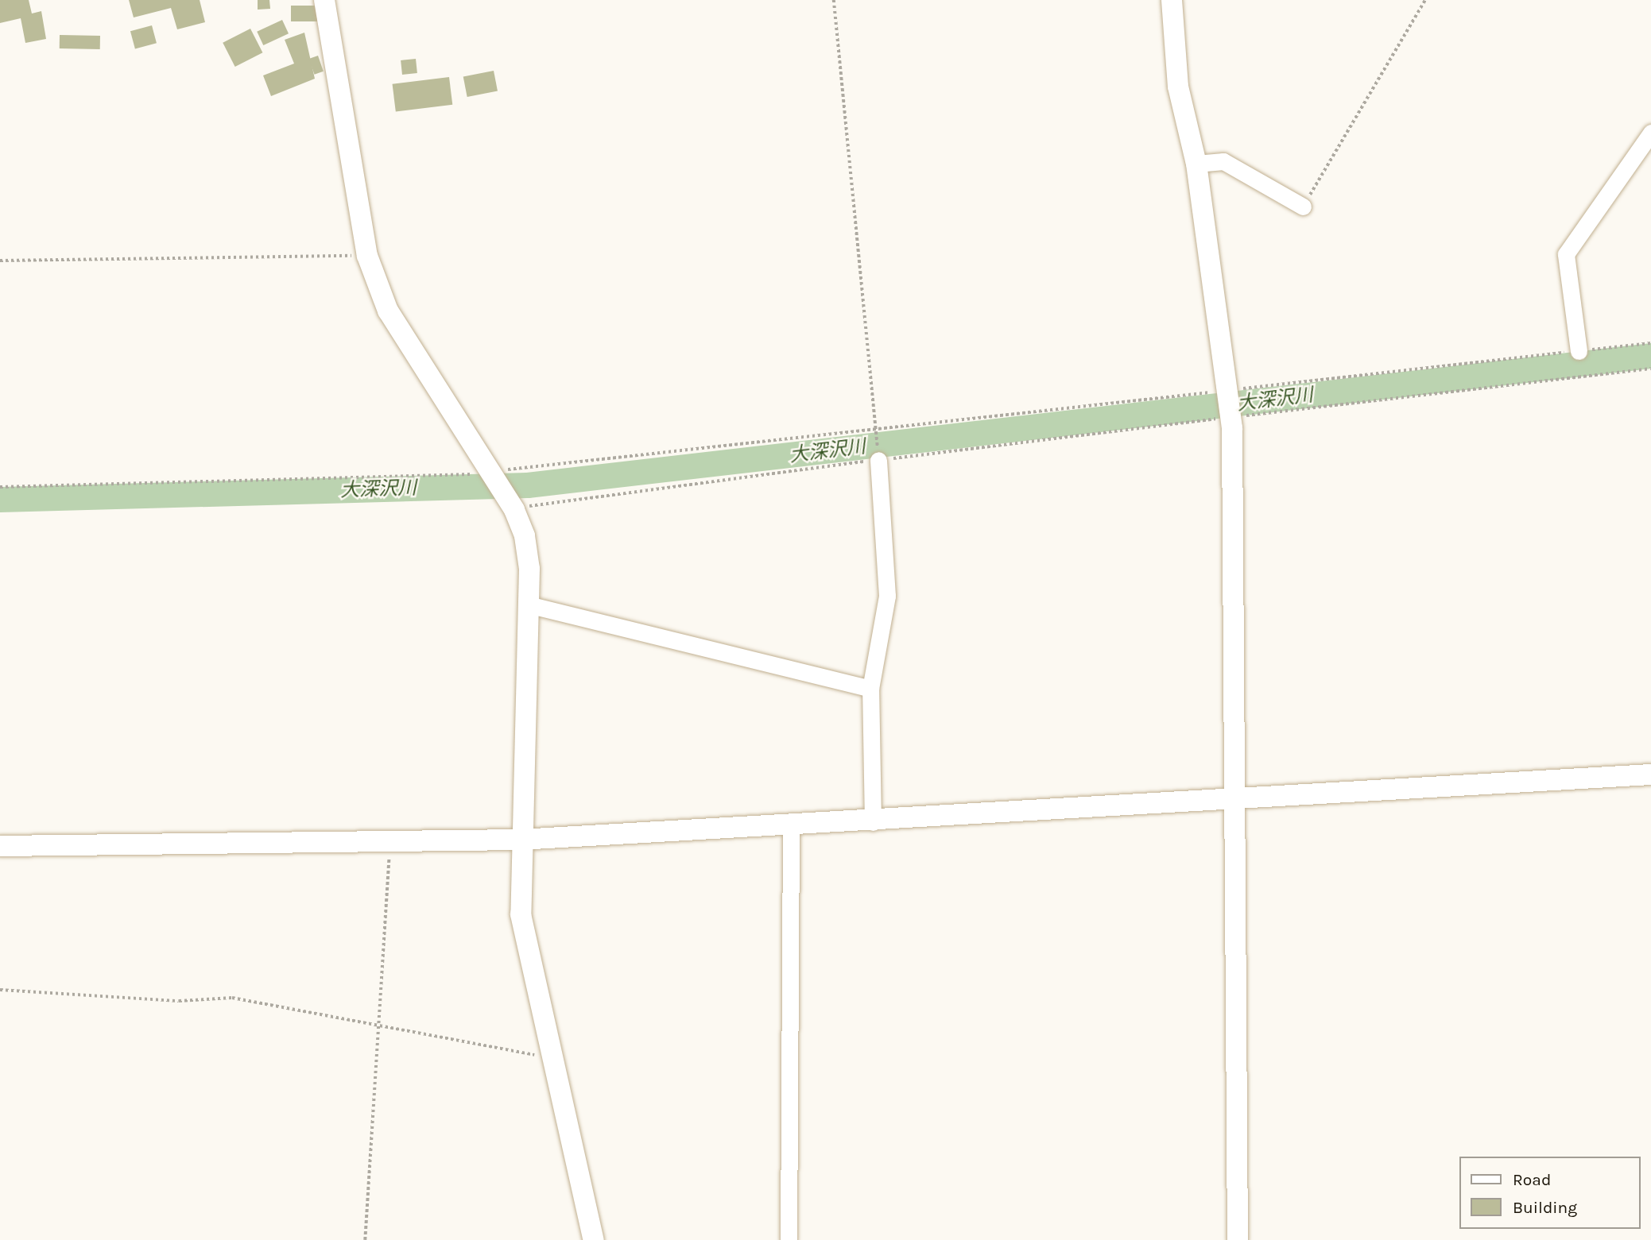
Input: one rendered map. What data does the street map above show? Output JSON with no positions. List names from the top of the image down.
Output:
{
  "water": ["大深沢川"],
  "legend": ["Road", "Building"]
}
